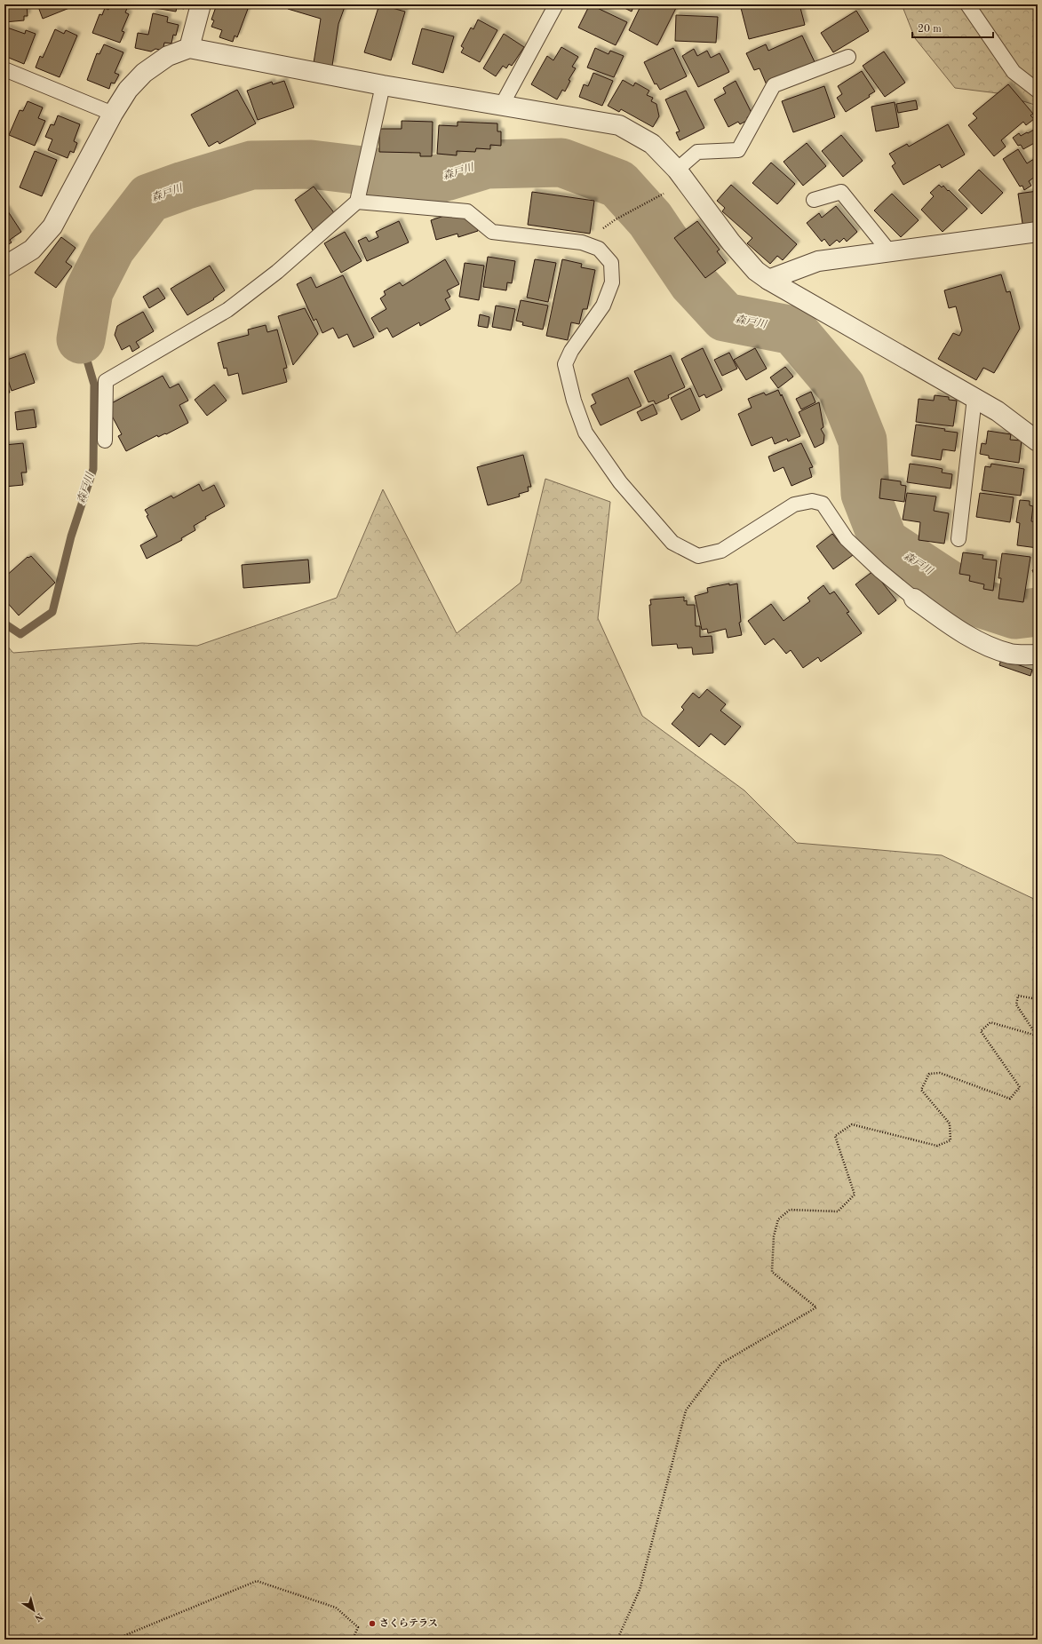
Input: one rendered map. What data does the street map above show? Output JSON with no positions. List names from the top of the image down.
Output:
{
  "water": ["森戸川"],
  "places": ["さくらテラス"],
  "scale_bar": "20 m",
  "north": "bottom right"
}
